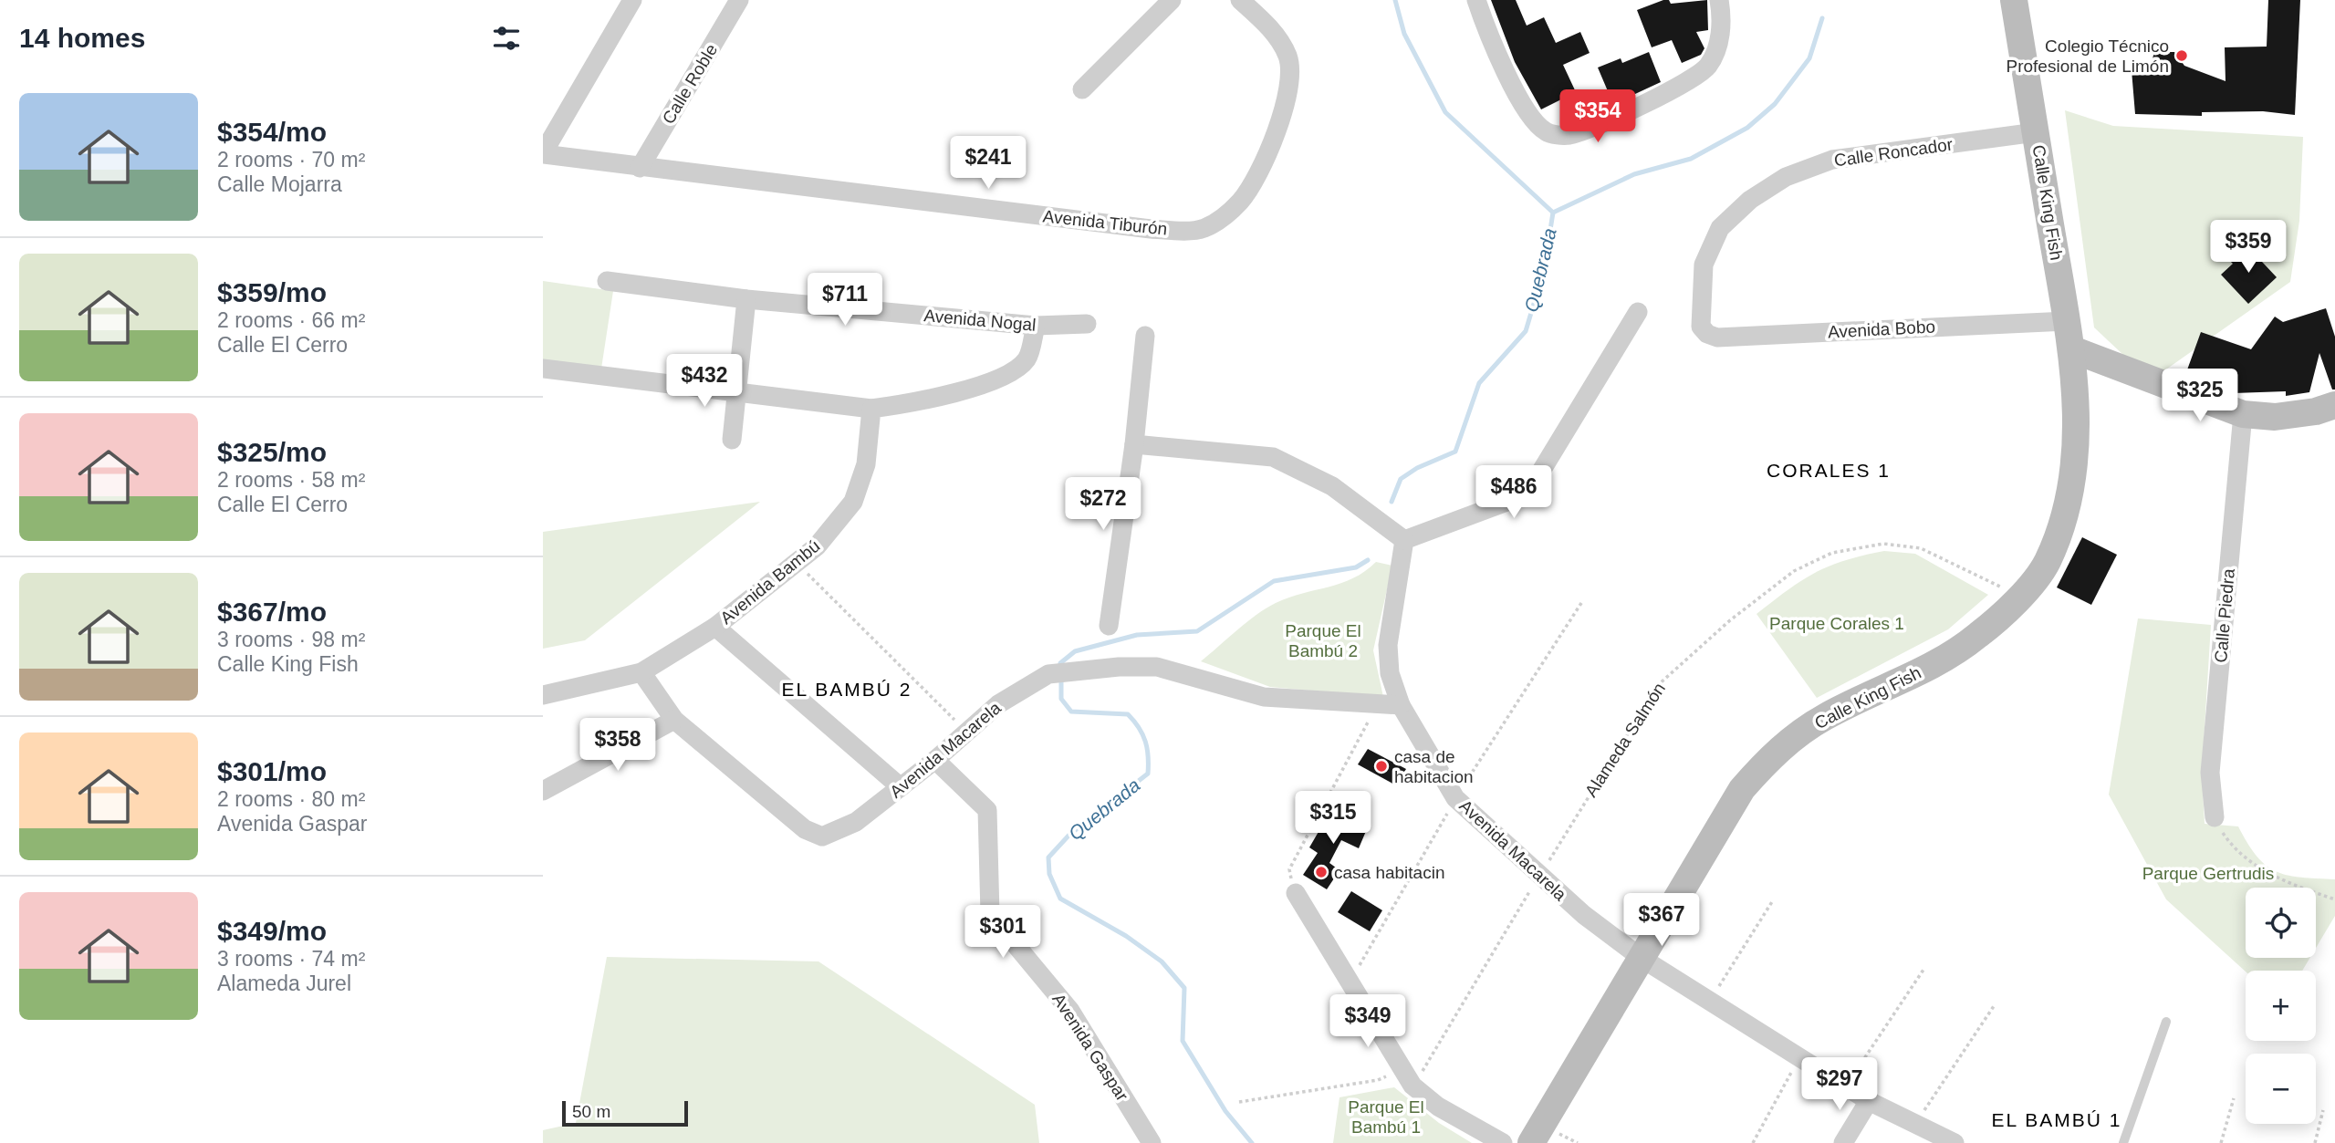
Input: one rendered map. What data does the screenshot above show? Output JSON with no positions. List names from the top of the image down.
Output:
{
  "streets": {
    "street": [
      "Calle Roble",
      "Calle Roncador",
      "Calle King Fish",
      "Avenida Tiburón",
      "Avenida Nogal",
      "Avenida Bobo",
      "Avenida Bambú",
      "Calle Piedra",
      "Avenida Macarela",
      "Avenida Gaspar"
    ],
    "path": ["Alameda Salmón"]
  },
  "crossings": [
    ["Calle Roble", "Avenida Tiburón"],
    ["Calle Roncador", "Calle King Fish"],
    ["Calle Roncador", "Avenida Bobo"],
    ["Calle King Fish", "Avenida Bobo"],
    ["Calle King Fish", "Alameda Salmón"],
    ["Calle King Fish", "Avenida Macarela"],
    ["Avenida Bambú", "Avenida Macarela"],
    ["Alameda Salmón", "Avenida Macarela"],
    ["Avenida Macarela", "Avenida Gaspar"]
  ],
  "districts": ["CORALES 1", "EL BAMBÚ 2", "EL BAMBÚ 1"],
  "water": ["Quebrada"],
  "parks": [
    "Parque Corales 1",
    "Parque El Bambú 2",
    "Parque Gertrudis",
    "Parque El Bambú 1"
  ],
  "places": ["Colegio Técnico Profesional de Limón", "casa de habitacion", "casa habitacin"],
  "scale_bar": "50 m",
  "page": {
    "heading": "14 homes",
    "list": [
      {
        "name": "$354/mo",
        "note": "2 rooms · 70 m² · Calle Mojarra"
      },
      {
        "name": "$359/mo",
        "note": "2 rooms · 66 m² · Calle El Cerro"
      },
      {
        "name": "$325/mo",
        "note": "2 rooms · 58 m² · Calle El Cerro"
      },
      {
        "name": "$367/mo",
        "note": "3 rooms · 98 m² · Calle King Fish"
      },
      {
        "name": "$301/mo",
        "note": "2 rooms · 80 m² · Avenida Gaspar"
      },
      {
        "name": "$349/mo",
        "note": "3 rooms · 74 m² · Alameda Jurel"
      }
    ],
    "price": [
      "$354",
      "$241",
      "$359",
      "$711",
      "$432",
      "$325",
      "$486",
      "$272",
      "$358",
      "$315",
      "$367",
      "$301",
      "$349",
      "$297"
    ],
    "map_buttons": ["+", "−"],
    "scale": "50 m"
  }
}
